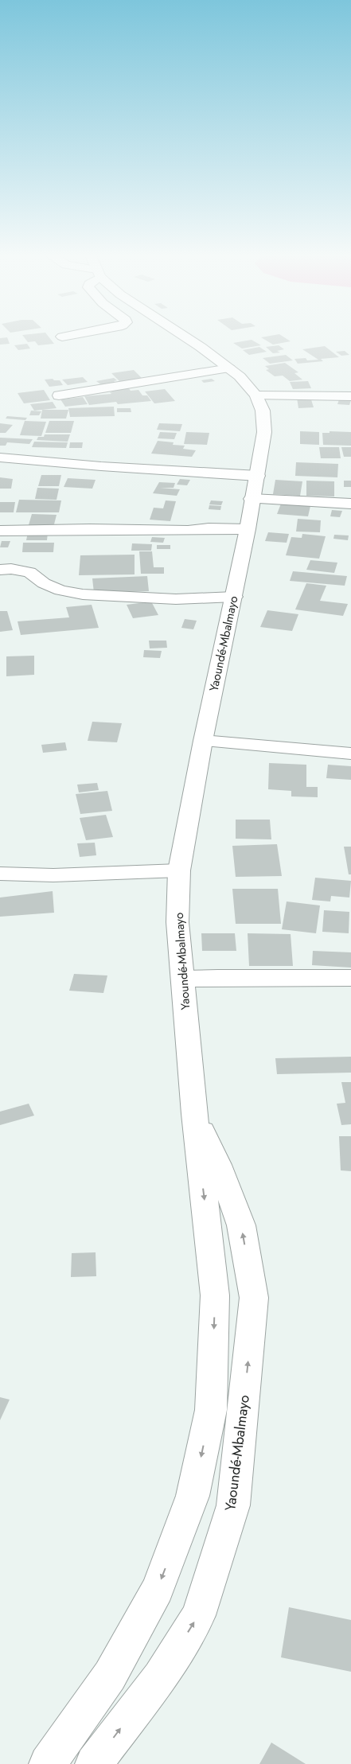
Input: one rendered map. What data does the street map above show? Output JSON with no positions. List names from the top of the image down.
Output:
{
  "streets": {
    "main road": ["Yaoundé-Mbalmayo"]
  }
}
